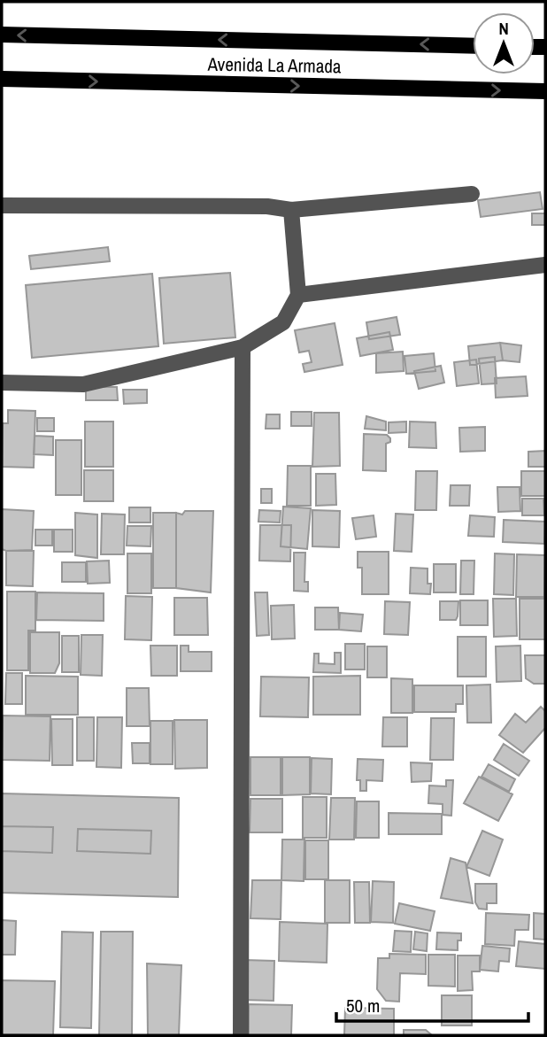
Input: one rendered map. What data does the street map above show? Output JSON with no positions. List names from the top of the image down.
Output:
{
  "streets": {
    "main road": ["Avenida La Armada"]
  },
  "scale_bar": "50 m",
  "north": "top"
}
